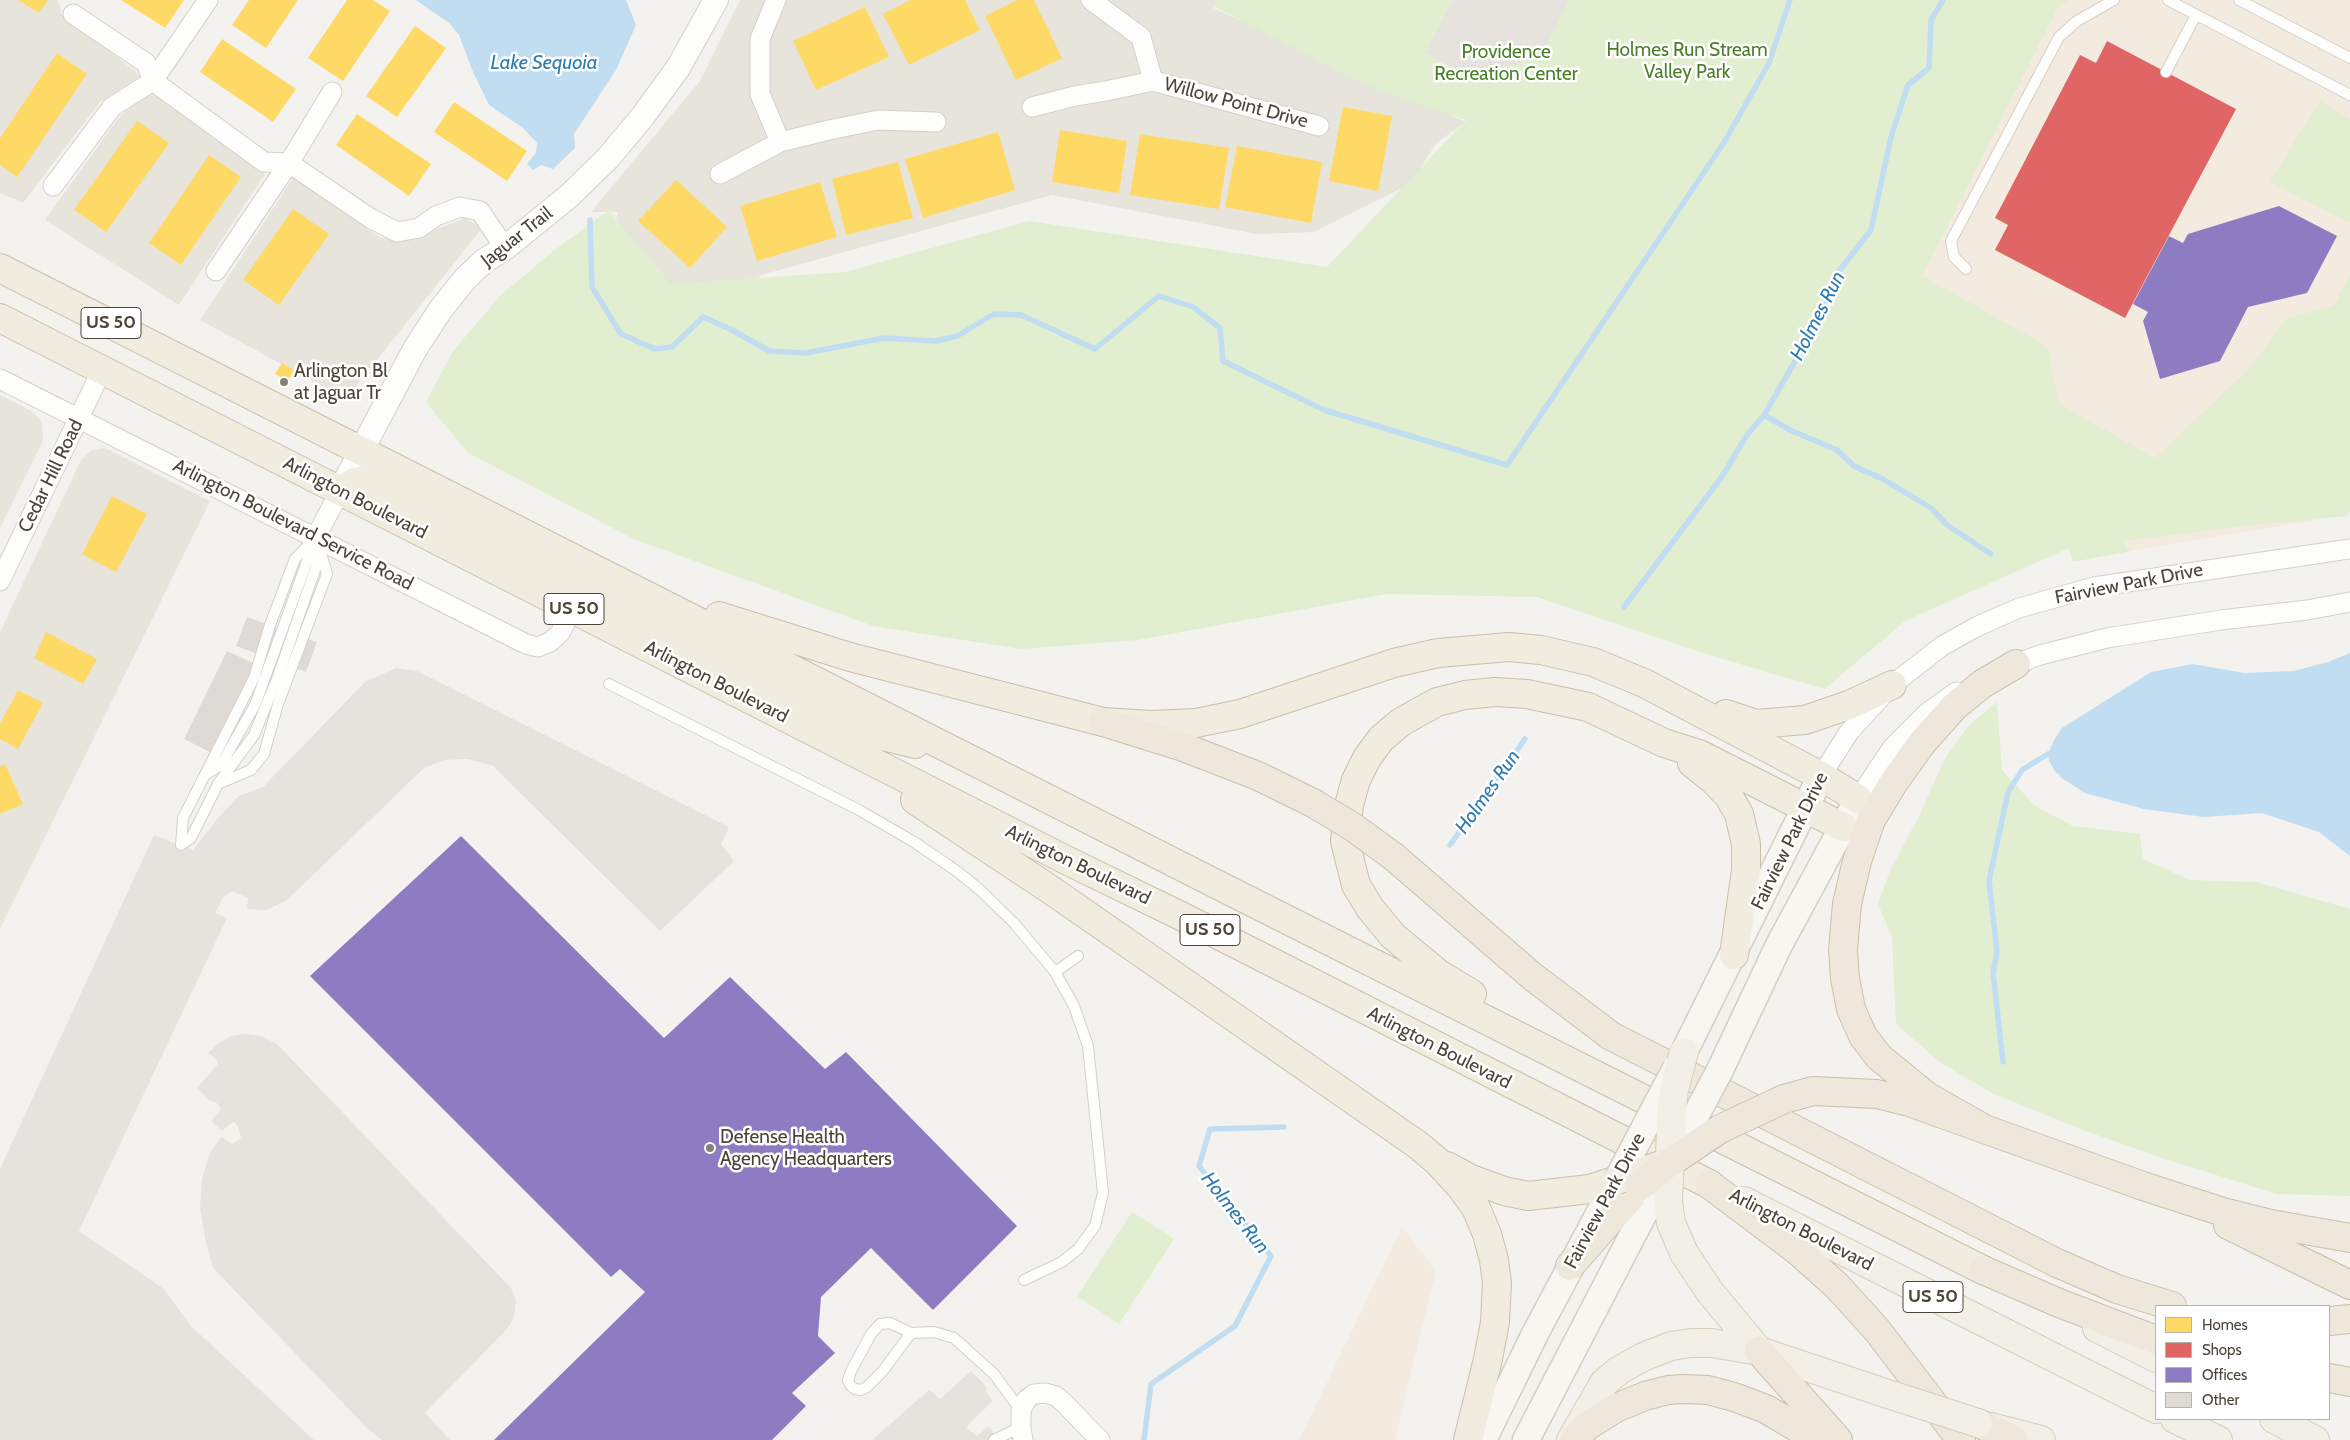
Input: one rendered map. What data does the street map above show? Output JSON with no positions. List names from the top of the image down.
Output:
{
  "streets": {
    "highway": ["US 50", "Arlington Boulevard"],
    "main road": ["Fairview Park Drive"],
    "street": [
      "Willow Point Drive",
      "Jaguar Trail",
      "Cedar Hill Road",
      "Arlington Boulevard Service Road"
    ]
  },
  "crossings": [
    ["Jaguar Trail", "US 50"],
    ["Jaguar Trail", "Arlington Boulevard"],
    ["Cedar Hill Road", "Arlington Boulevard"],
    ["Cedar Hill Road", "Arlington Boulevard Service Road"],
    ["Arlington Boulevard", "Arlington Boulevard Service Road"]
  ],
  "water": ["Lake Sequoia", "Holmes Run"],
  "parks": ["Holmes Run Stream Valley Park", "Providence Recreation Center"],
  "places": ["Arlington Bl at Jaguar Tr", "Defense Health Agency Headquarters"],
  "legend": [
    "Homes",
    "Shops",
    "Offices",
    "Other"
  ]
}
